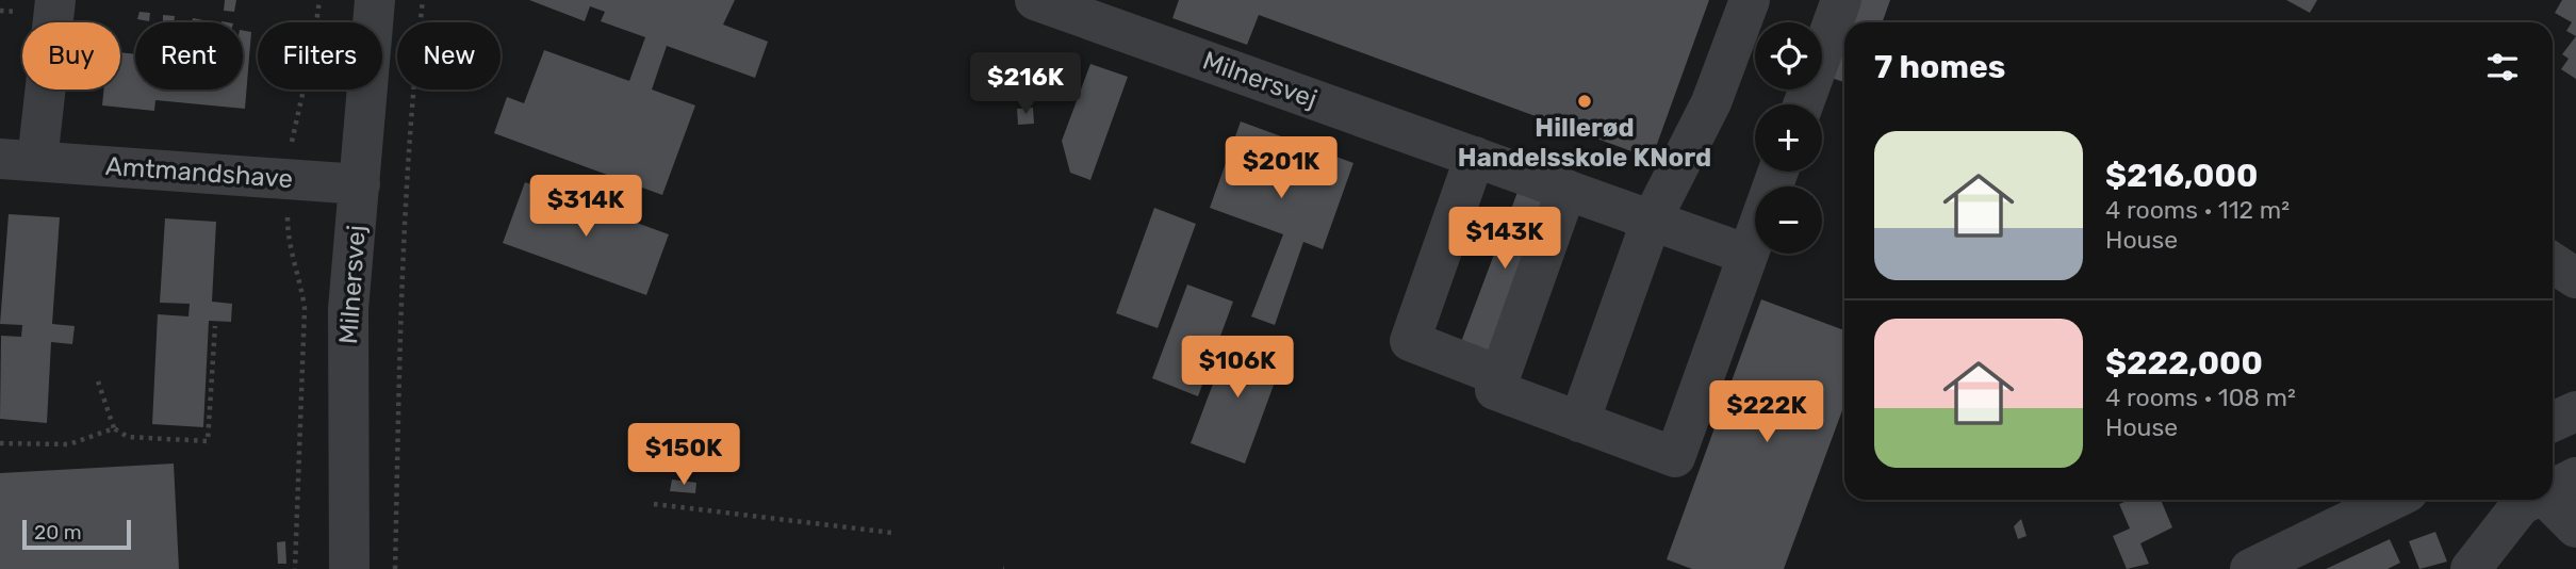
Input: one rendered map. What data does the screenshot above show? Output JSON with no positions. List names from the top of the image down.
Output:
{
  "streets": {
    "street": ["Milnersvej", "Amtmandshave"]
  },
  "crossings": [
    ["Milnersvej", "Amtmandshave"]
  ],
  "places": ["Hillerød Handelsskole KNord"],
  "scale_bar": "20 m",
  "page": {
    "map_buttons": ["+", "−"],
    "chip": [
      "Buy",
      "Rent",
      "Filters",
      "New"
    ],
    "heading": "7 homes",
    "price": [
      "$216K",
      "$201K",
      "$314K",
      "$143K",
      "$106K",
      "$222K",
      "$150K"
    ],
    "list": [
      {
        "name": "$216,000",
        "note": "4 rooms · 112 m² · House"
      },
      {
        "name": "$222,000",
        "note": "4 rooms · 108 m² · House"
      }
    ],
    "scale": "20 m"
  }
}
